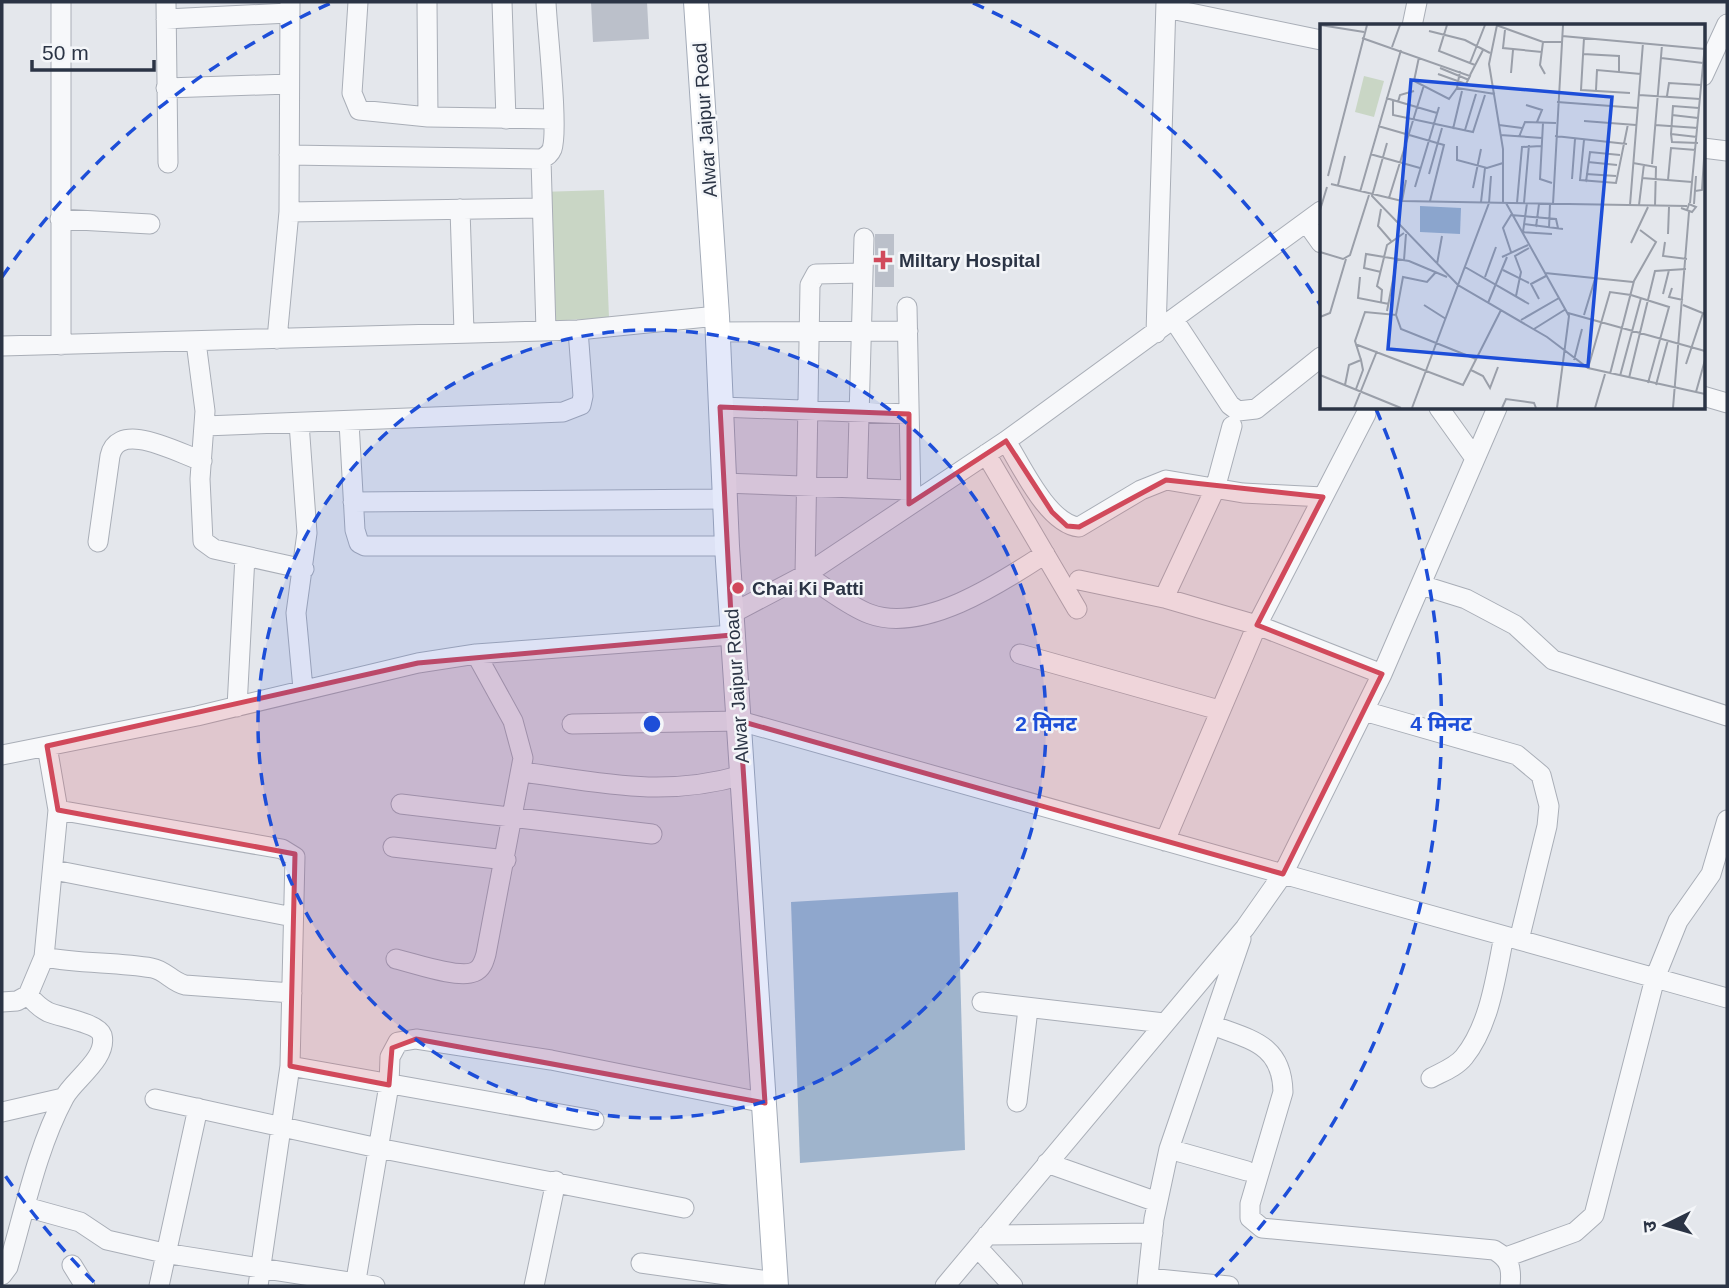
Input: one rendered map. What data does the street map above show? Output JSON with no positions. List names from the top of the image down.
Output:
{
  "streets": {
    "main road": ["Alwar Jaipur Road"]
  },
  "places": {
    "health": ["Miltary Hospital"],
    "other": ["Chai Ki Patti"]
  },
  "scale_bar": "50 m",
  "north": "left",
  "rings": ["2 मिनट", "4 मिनट"]
}
